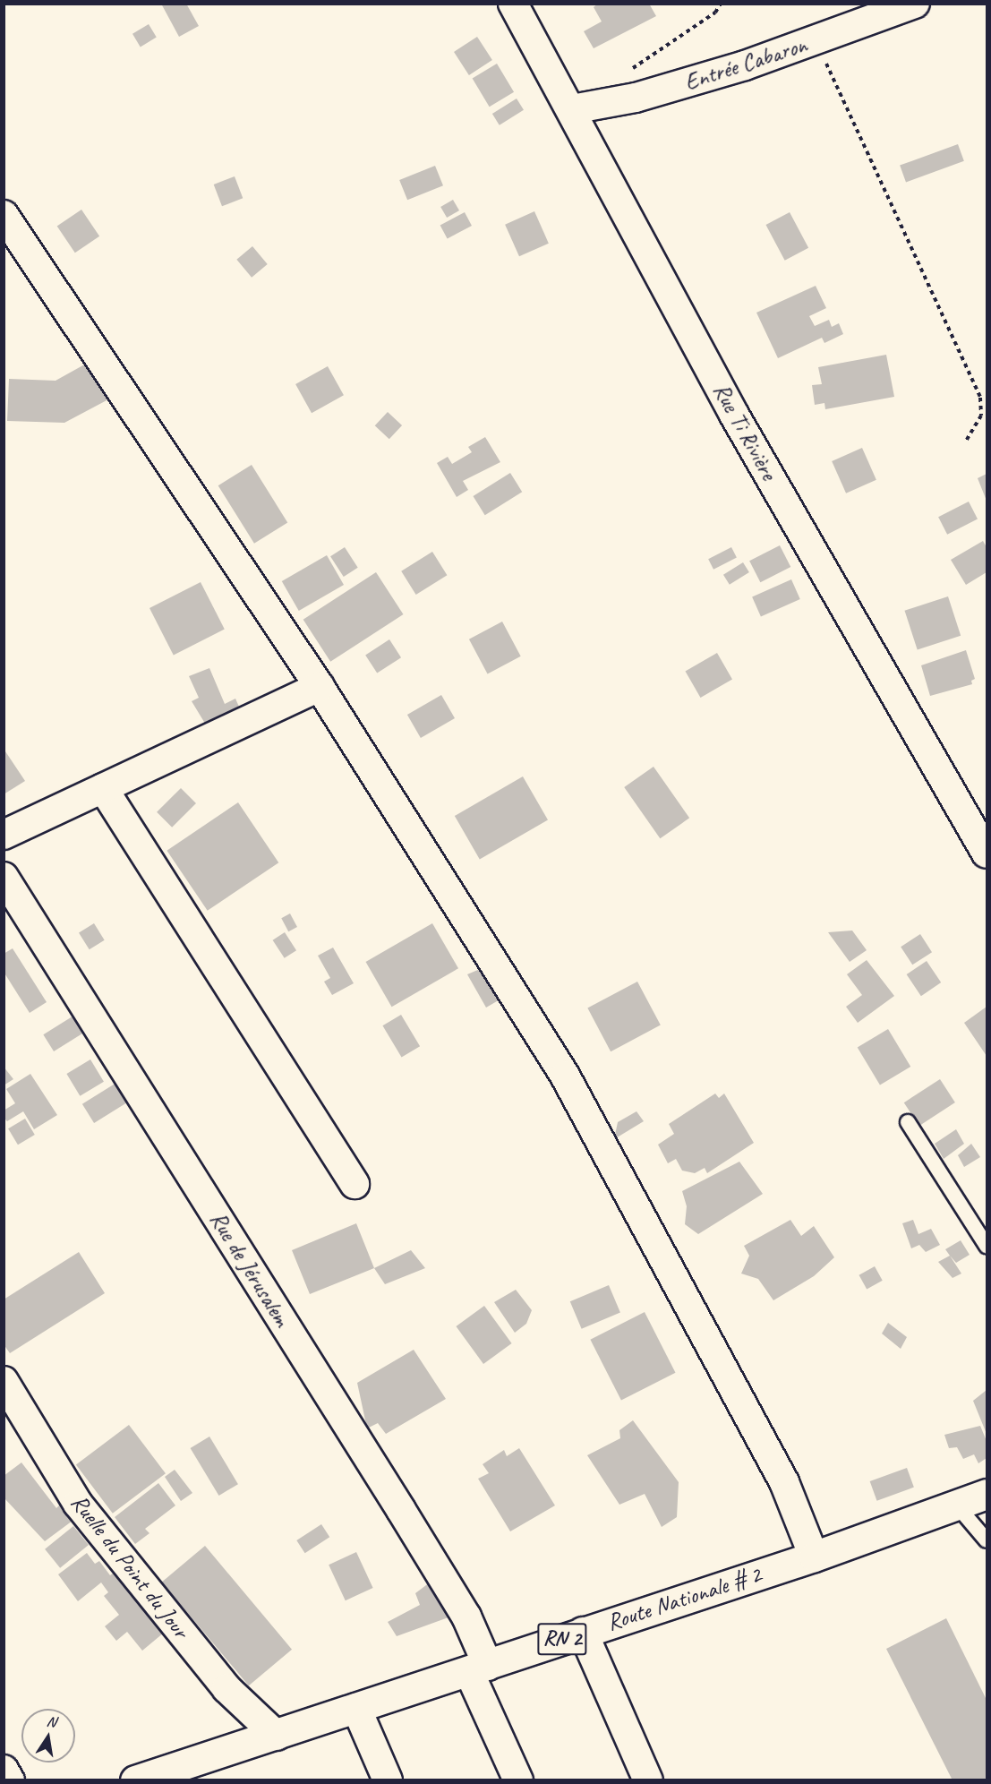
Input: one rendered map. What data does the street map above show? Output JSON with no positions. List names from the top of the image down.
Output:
{
  "streets": {
    "main road": ["Route Nationale # 2", "RN 2"],
    "street": [
      "Entrée Cabaron",
      "Rue Ti Rivière",
      "Rue de Jérusalem",
      "Ruelle du Point du Jour"
    ]
  },
  "crossings": [
    ["Entrée Cabaron", "Rue Ti Rivière"],
    ["Rue de Jérusalem", "Route Nationale # 2"],
    ["Ruelle du Point du Jour", "Route Nationale # 2"]
  ],
  "north": "top"
}
